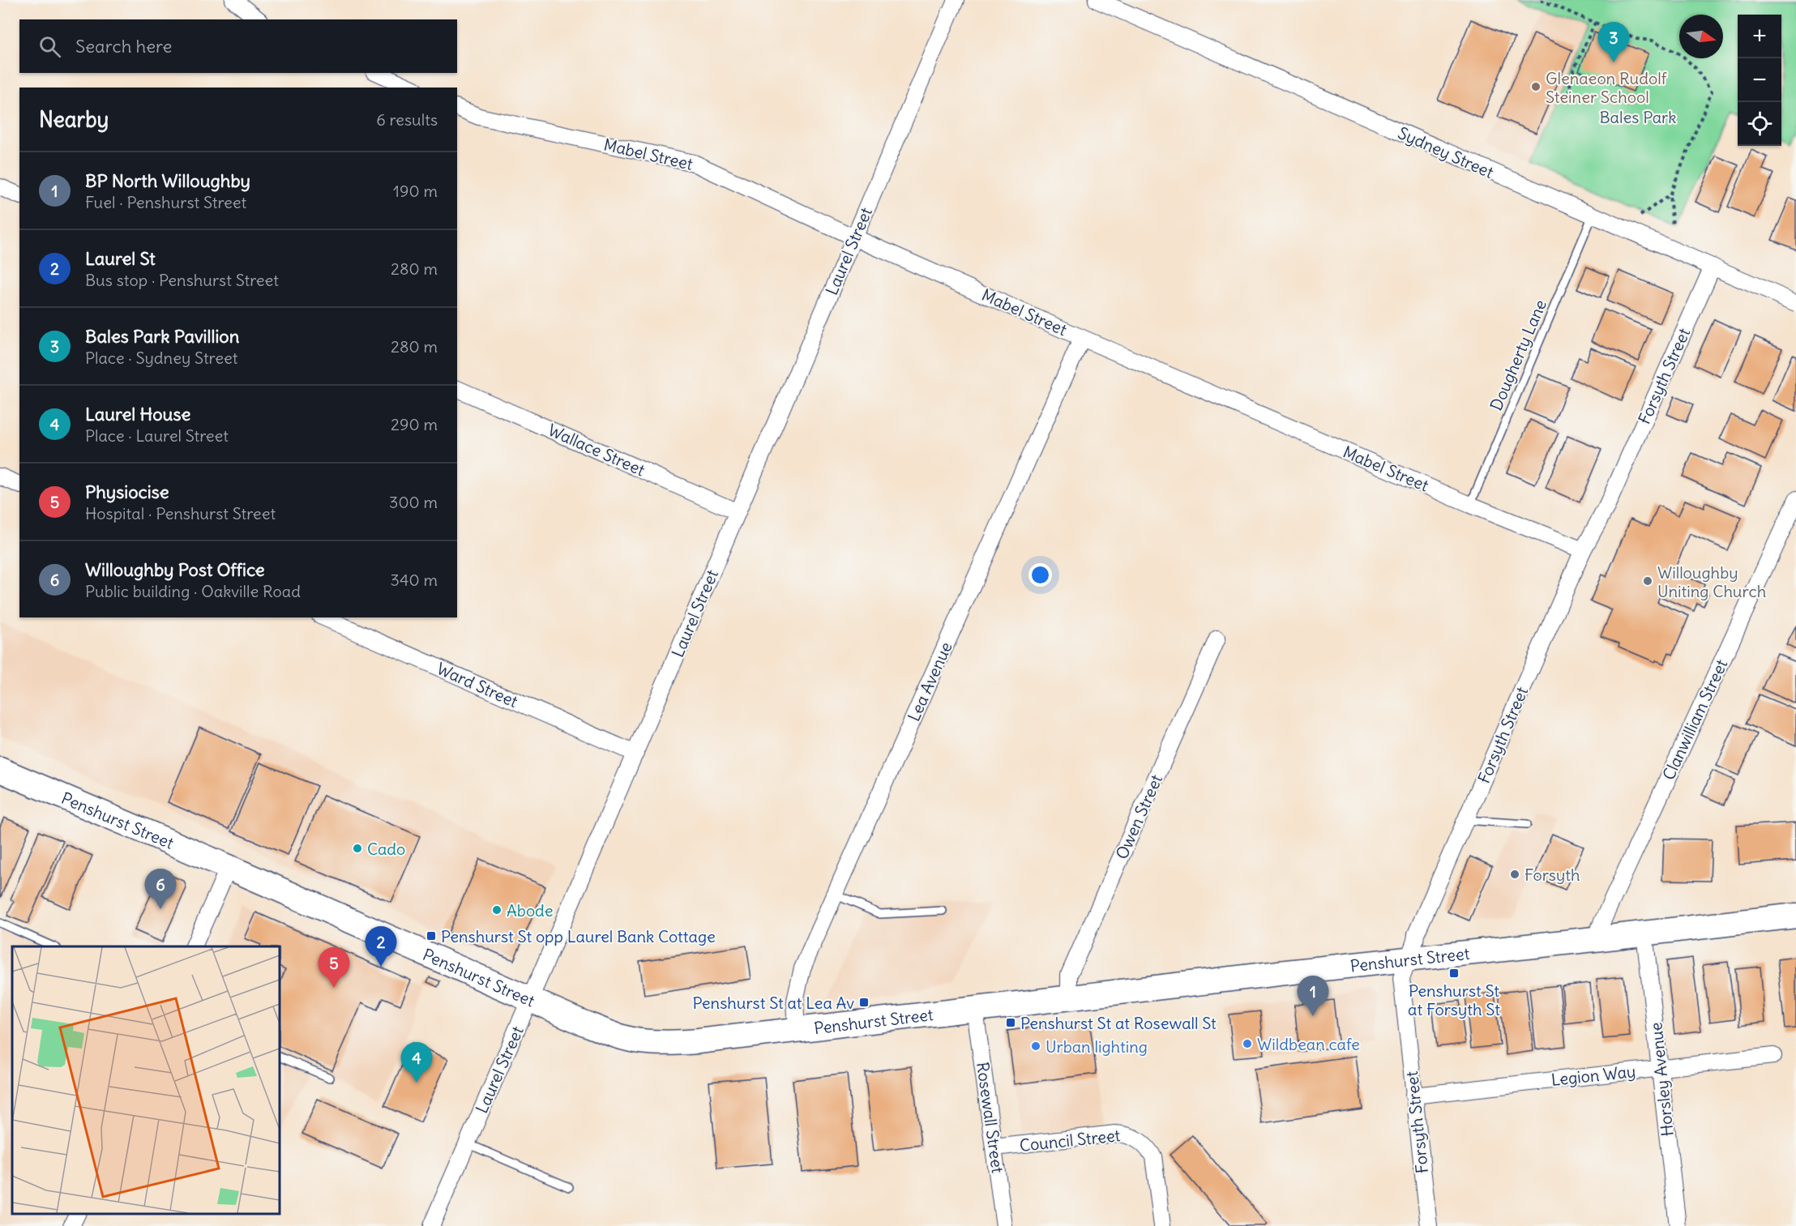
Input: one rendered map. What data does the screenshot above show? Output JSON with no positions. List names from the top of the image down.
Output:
{
  "streets": {
    "main road": ["Penshurst Street"],
    "street": [
      "Sydney Street",
      "Mabel Street",
      "Laurel Street",
      "Forsyth Street",
      "Wallace Street",
      "Lea Avenue",
      "Ward Street",
      "Clanwilliam Street",
      "Owen Street",
      "Legion Way",
      "Horsley Avenue",
      "Rosewall Street",
      "Council Street"
    ],
    "lane": ["Dougherty Lane"]
  },
  "crossings": [
    ["Sydney Street", "Dougherty Lane"],
    ["Sydney Street", "Forsyth Street"],
    ["Mabel Street", "Laurel Street"],
    ["Mabel Street", "Dougherty Lane"],
    ["Mabel Street", "Forsyth Street"],
    ["Mabel Street", "Lea Avenue"],
    ["Laurel Street", "Wallace Street"],
    ["Laurel Street", "Ward Street"],
    ["Laurel Street", "Penshurst Street"],
    ["Forsyth Street", "Penshurst Street"],
    ["Forsyth Street", "Legion Way"],
    ["Lea Avenue", "Penshurst Street"],
    ["Clanwilliam Street", "Penshurst Street"],
    ["Owen Street", "Penshurst Street"],
    ["Penshurst Street", "Horsley Avenue"],
    ["Penshurst Street", "Rosewall Street"],
    ["Legion Way", "Horsley Avenue"],
    ["Rosewall Street", "Council Street"]
  ],
  "parks": ["Bales Park"],
  "places": {
    "other": [
      "Glenaeon Rudolf Steiner School",
      "Willoughby Uniting Church",
      "Cado",
      "Forsyth",
      "Abode",
      "Wildbean cafe",
      "Urban lighting"
    ],
    "transit": [
      "Penshurst St opp Laurel Bank Cottage",
      "Penshurst St at Forsyth St",
      "Penshurst St at Lea Av",
      "Penshurst St at Rosewall St"
    ]
  },
  "north": "right",
  "page": {
    "map_buttons": ["+", "−"],
    "search": "Search here",
    "pins": [
      "3",
      "6",
      "2",
      "5",
      "1",
      "4"
    ],
    "heading": ["Nearby", "6 results"],
    "list": [
      {
        "mark": "1",
        "name": "BP North Willoughby",
        "note": "Fuel · Penshurst Street",
        "value": "190 m"
      },
      {
        "mark": "2",
        "name": "Laurel St",
        "note": "Bus stop · Penshurst Street",
        "value": "280 m"
      },
      {
        "mark": "3",
        "name": "Bales Park Pavillion",
        "note": "Place · Sydney Street",
        "value": "280 m"
      },
      {
        "mark": "4",
        "name": "Laurel House",
        "note": "Place · Laurel Street",
        "value": "290 m"
      },
      {
        "mark": "5",
        "name": "Physiocise",
        "note": "Hospital · Penshurst Street",
        "value": "300 m"
      },
      {
        "mark": "6",
        "name": "Willoughby Post Office",
        "note": "Public building · Oakville Road",
        "value": "340 m"
      }
    ]
  }
}
